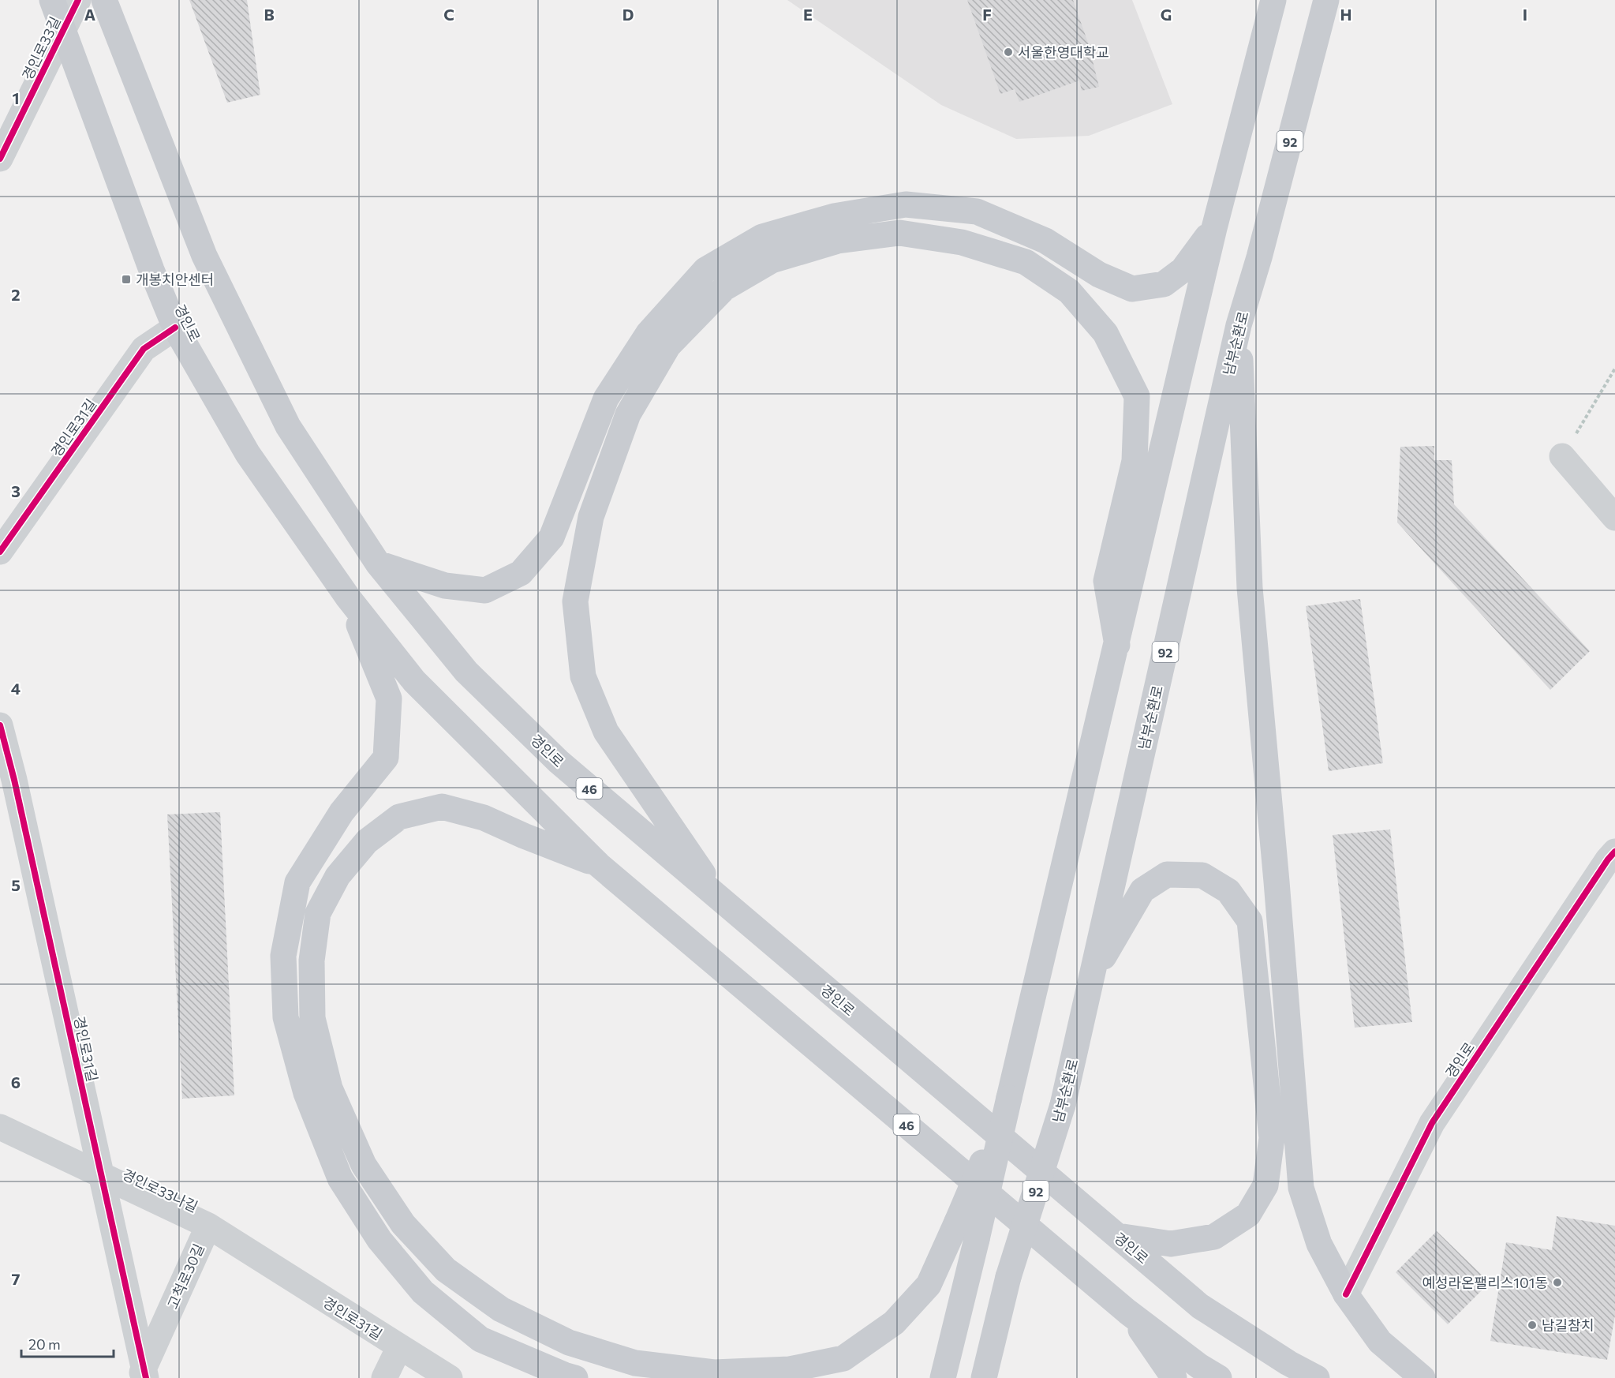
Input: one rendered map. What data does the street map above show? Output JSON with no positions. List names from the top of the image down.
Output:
{
  "streets": {
    "main road": [
      "92",
      "경인로",
      "남부순환로",
      "46"
    ],
    "street": [
      "경인로33길",
      "경인로31길",
      "경인로33나길",
      "고척로30길"
    ]
  },
  "crossings": [
    ["경인로33길", "경인로"],
    ["경인로", "경인로31길"],
    ["경인로31길", "경인로33나길"],
    ["경인로31길", "고척로30길"],
    ["경인로33나길", "고척로30길"]
  ],
  "places": {
    "other": ["서울한영대학교", "예성라온팰리스101동", "남길참치"],
    "transit": ["개봉치안센터"]
  },
  "scale_bar": "20 m",
  "grid": {
    "columns": [
      "A",
      "B",
      "C",
      "D",
      "E",
      "F",
      "G",
      "H",
      "I"
    ],
    "rows": [
      "1",
      "2",
      "3",
      "4",
      "5",
      "6",
      "7"
    ]
  }
}
